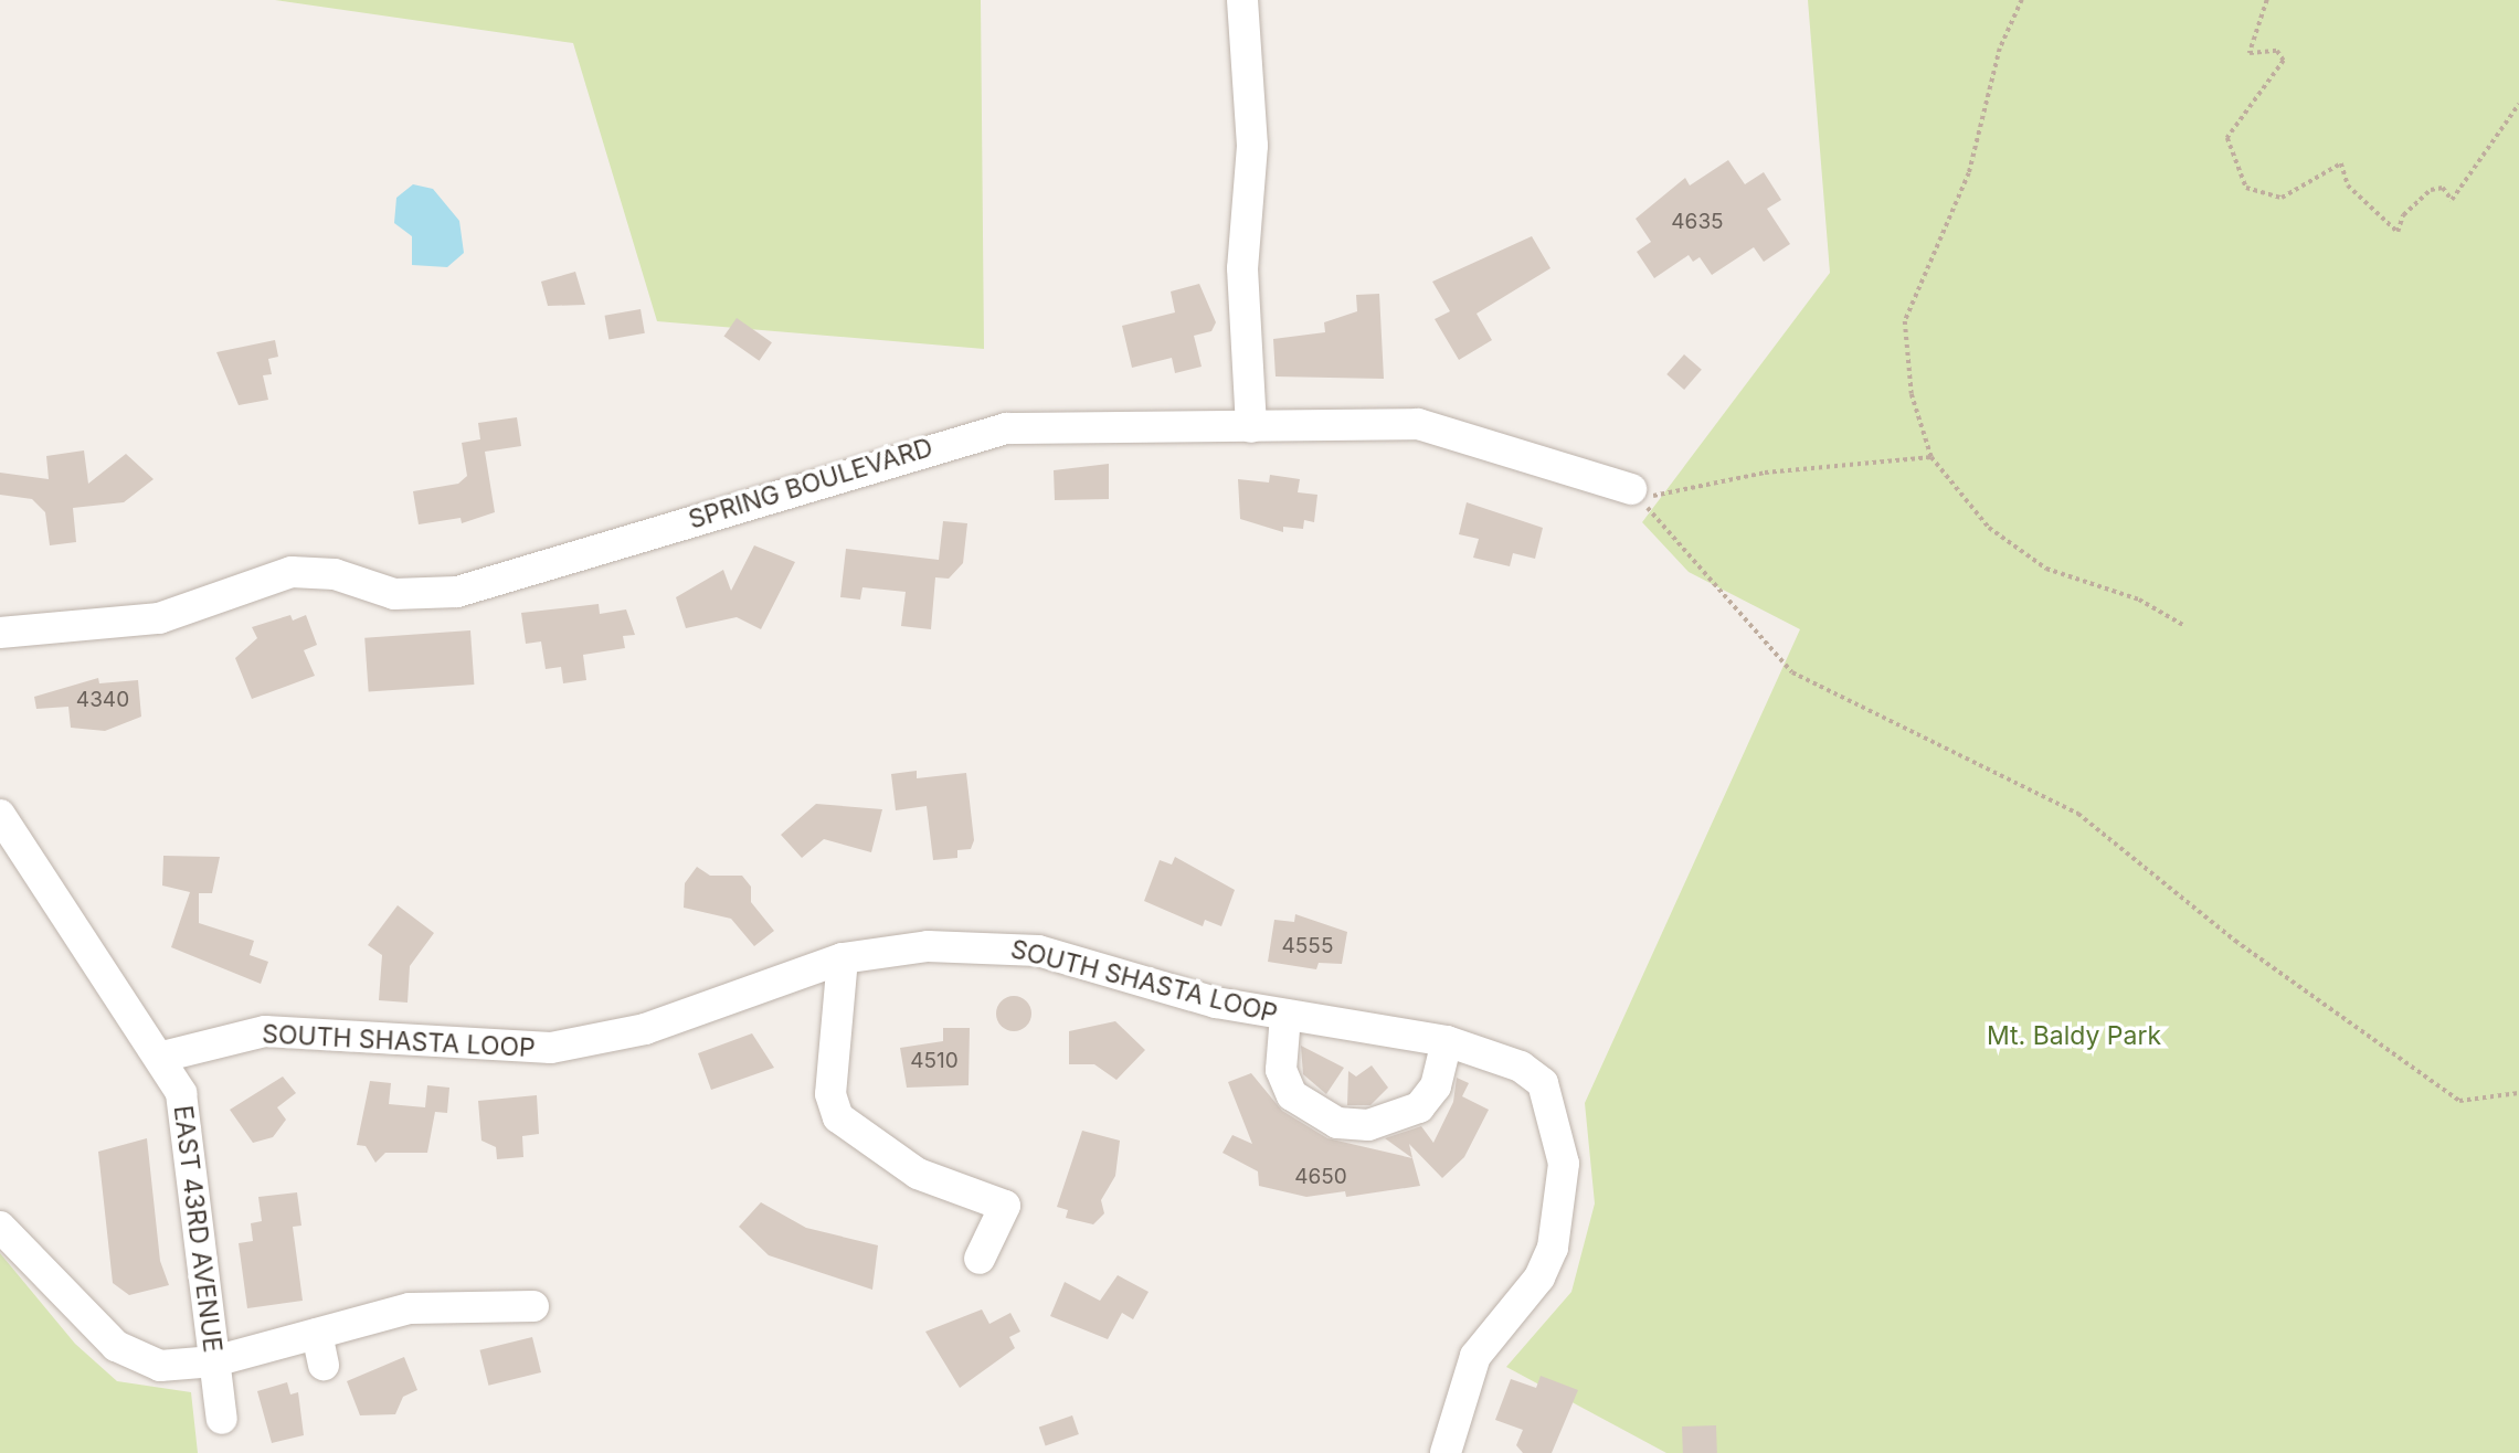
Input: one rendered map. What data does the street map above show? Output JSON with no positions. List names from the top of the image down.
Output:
{
  "streets": {
    "street": ["SPRING BOULEVARD", "SOUTH SHASTA LOOP", "EAST 43RD AVENUE"]
  },
  "crossings": [
    ["SOUTH SHASTA LOOP", "EAST 43RD AVENUE"]
  ],
  "parks": ["Mt. Baldy Park"],
  "house_numbers": [
    "4635",
    "4340",
    "4555",
    "4510",
    "4650"
  ]
}
